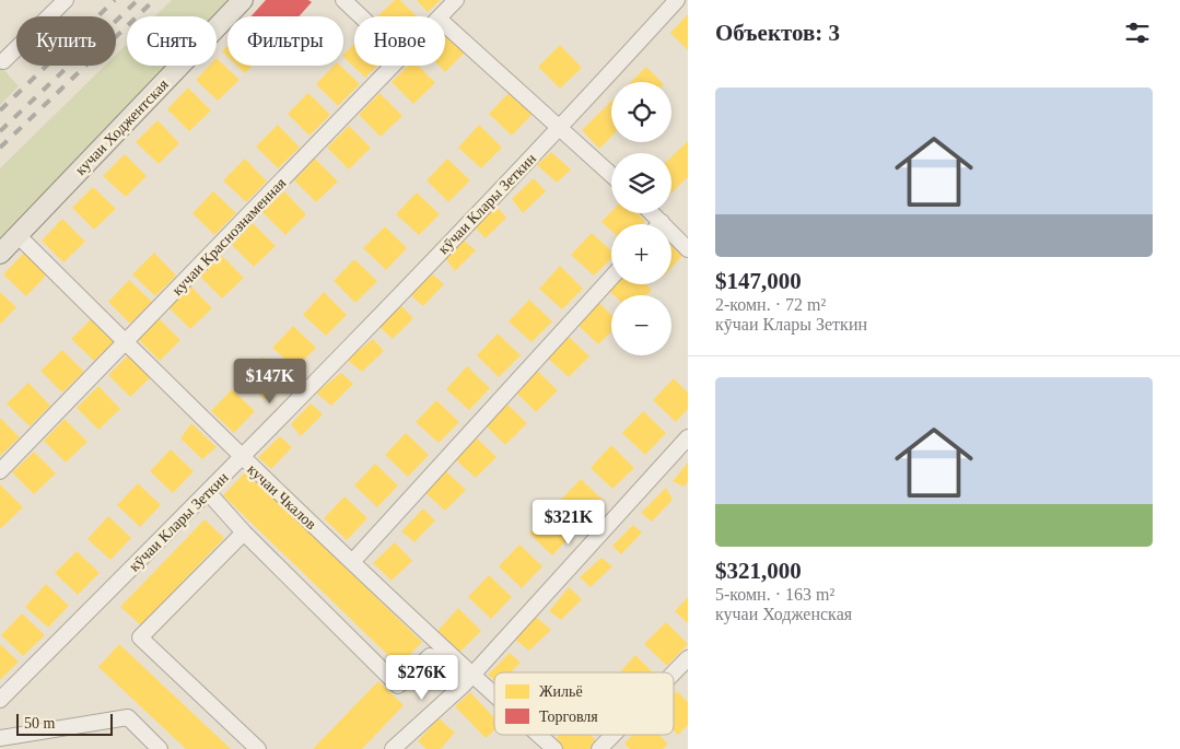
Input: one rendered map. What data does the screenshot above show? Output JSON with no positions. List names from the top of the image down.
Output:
{
  "streets": {
    "main road": ["кучаи Ходжентская"],
    "street": ["кӯчаи Клары Зеткин", "кучаи Краснознаменная", "кучаи Чкалов"]
  },
  "crossings": [
    ["кучаи Ходжентская", "кучаи Чкалов"],
    ["кӯчаи Клары Зеткин", "кучаи Чкалов"],
    ["кучаи Краснознаменная", "кучаи Чкалов"]
  ],
  "legend": ["Жильё", "Торговля"],
  "scale_bar": "50 m",
  "page": {
    "heading": "Объектов: 3",
    "chip": [
      "Купить",
      "Снять",
      "Фильтры",
      "Новое"
    ],
    "list": [
      {
        "name": "$147,000",
        "note": "2-комн. · 72 m² · кӯчаи Клары Зеткин"
      },
      {
        "name": "$321,000",
        "note": "5-комн. · 163 m² · кучаи Ходженская"
      }
    ],
    "map_buttons": ["+", "−"],
    "price": ["$147K", "$321K", "$276K"],
    "scale": "50 m"
  }
}
